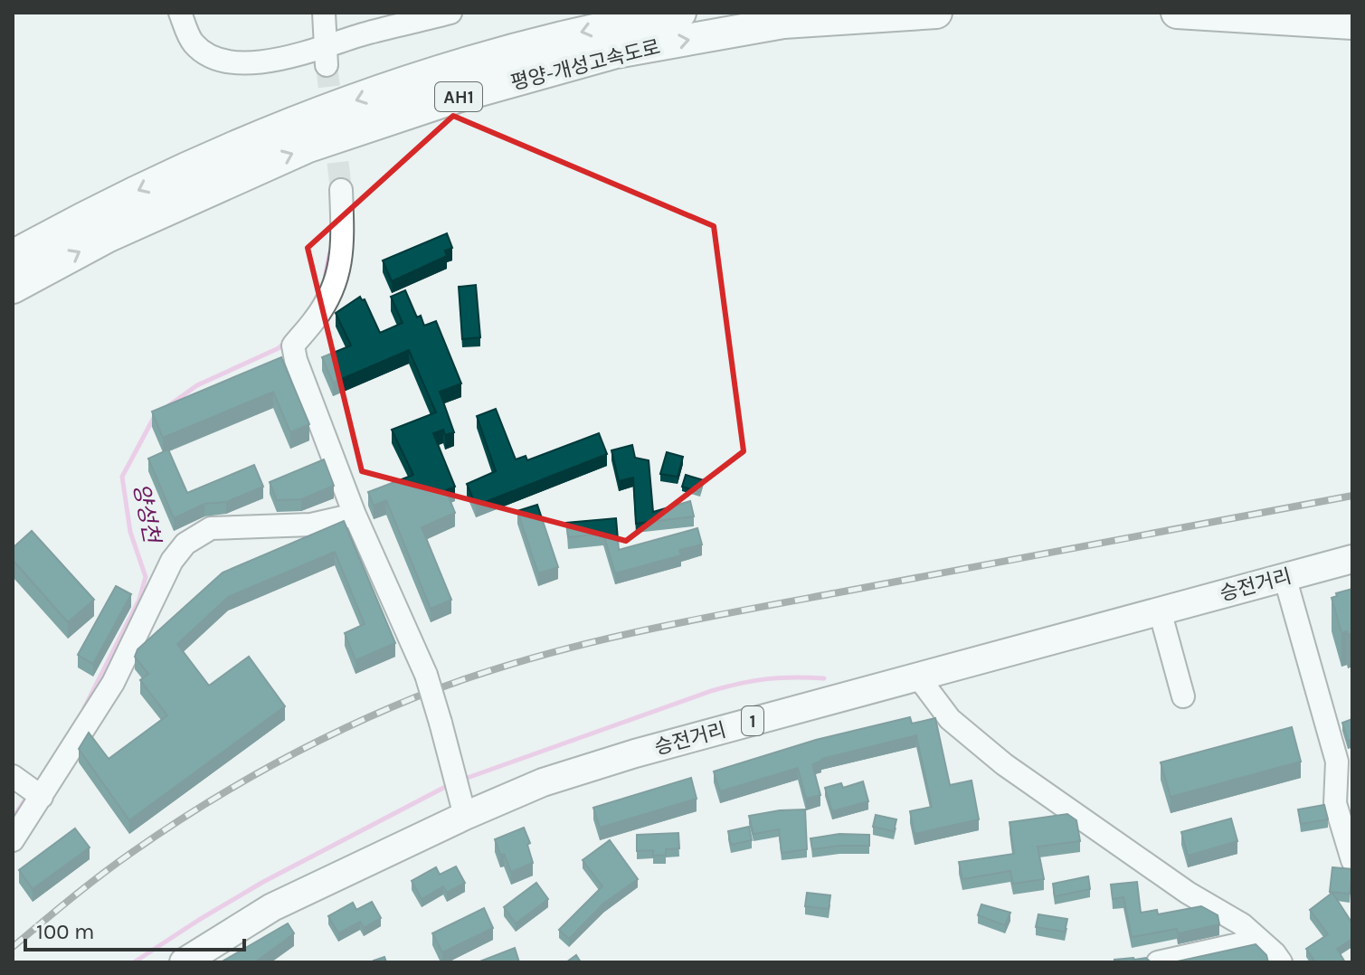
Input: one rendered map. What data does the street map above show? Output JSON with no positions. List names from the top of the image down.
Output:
{
  "streets": {
    "highway": ["평양-개성고속도로", "AH1"],
    "main road": ["승전거리", "1"]
  },
  "water": ["양성천"],
  "scale_bar": "100 m"
}
